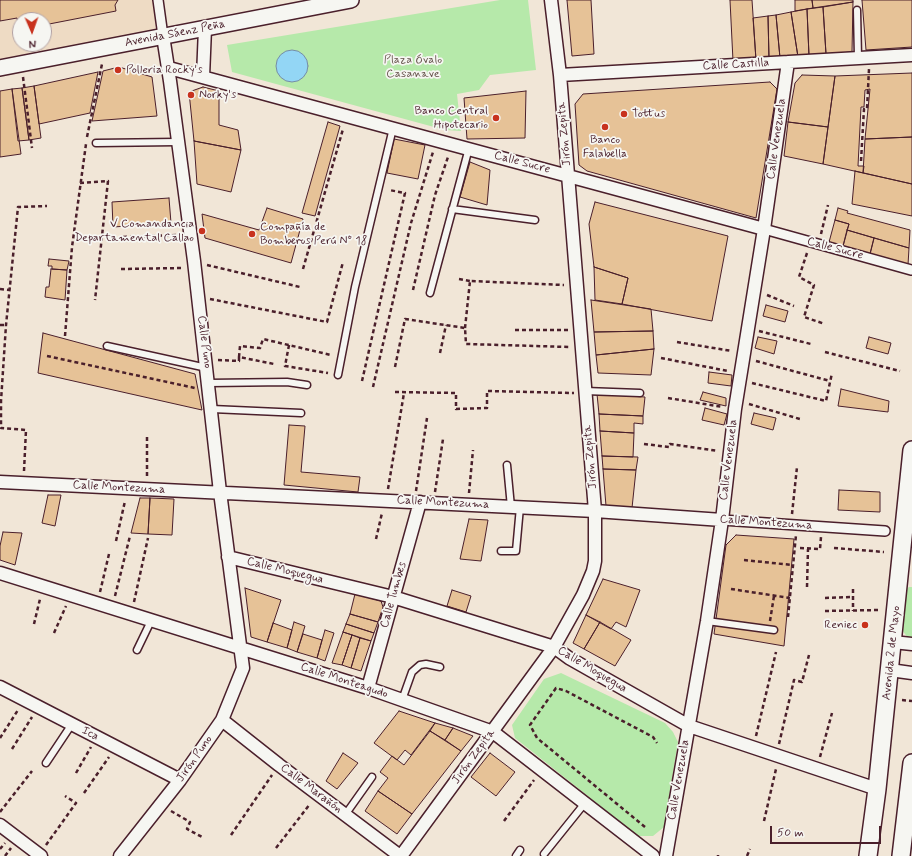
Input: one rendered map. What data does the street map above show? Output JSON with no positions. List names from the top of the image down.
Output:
{
  "streets": {
    "main road": ["Avenida 2 de Mayo"],
    "street": [
      "Avenida Sáenz Peña",
      "Calle Castilla",
      "Jirón Zepita",
      "Calle Venezuela",
      "Calle Sucre",
      "Calle Puno",
      "Calle Montezuma",
      "Calle Moquegua",
      "Calle Tumbes",
      "Calle Monteagudo",
      "Ica",
      "Jirón Puno",
      "Calle Marañón"
    ]
  },
  "crossings": [
    ["Avenida Sáenz Peña", "Calle Puno"],
    ["Calle Castilla", "Jirón Zepita"],
    ["Calle Castilla", "Calle Venezuela"],
    ["Jirón Zepita", "Calle Sucre"],
    ["Jirón Zepita", "Calle Montezuma"],
    ["Jirón Zepita", "Calle Moquegua"],
    ["Jirón Zepita", "Calle Monteagudo"],
    ["Jirón Zepita", "Calle Marañón"],
    ["Calle Venezuela", "Calle Sucre"],
    ["Calle Venezuela", "Calle Montezuma"],
    ["Calle Venezuela", "Calle Moquegua"],
    ["Calle Sucre", "Calle Puno"],
    ["Calle Puno", "Calle Montezuma"],
    ["Calle Puno", "Calle Moquegua"],
    ["Calle Puno", "Calle Monteagudo"],
    ["Calle Puno", "Jirón Puno"],
    ["Calle Montezuma", "Calle Tumbes"],
    ["Calle Moquegua", "Calle Tumbes"],
    ["Calle Moquegua", "Avenida 2 de Mayo"],
    ["Calle Tumbes", "Calle Monteagudo"],
    ["Calle Monteagudo", "Jirón Puno"],
    ["Ica", "Jirón Puno"],
    ["Jirón Puno", "Calle Marañón"]
  ],
  "parks": ["Plaza Óvalo Casanave"],
  "places": [
    "Polleria Rocky's",
    "Norky's",
    "Tottus",
    "Banco Central Hipotecario",
    "Banco Falabella",
    "V Comandancia Departamental Callao",
    "Compañía de Bomberos Perú Nº 18",
    "Reniec"
  ],
  "scale_bar": "50 m",
  "north": "bottom"
}
